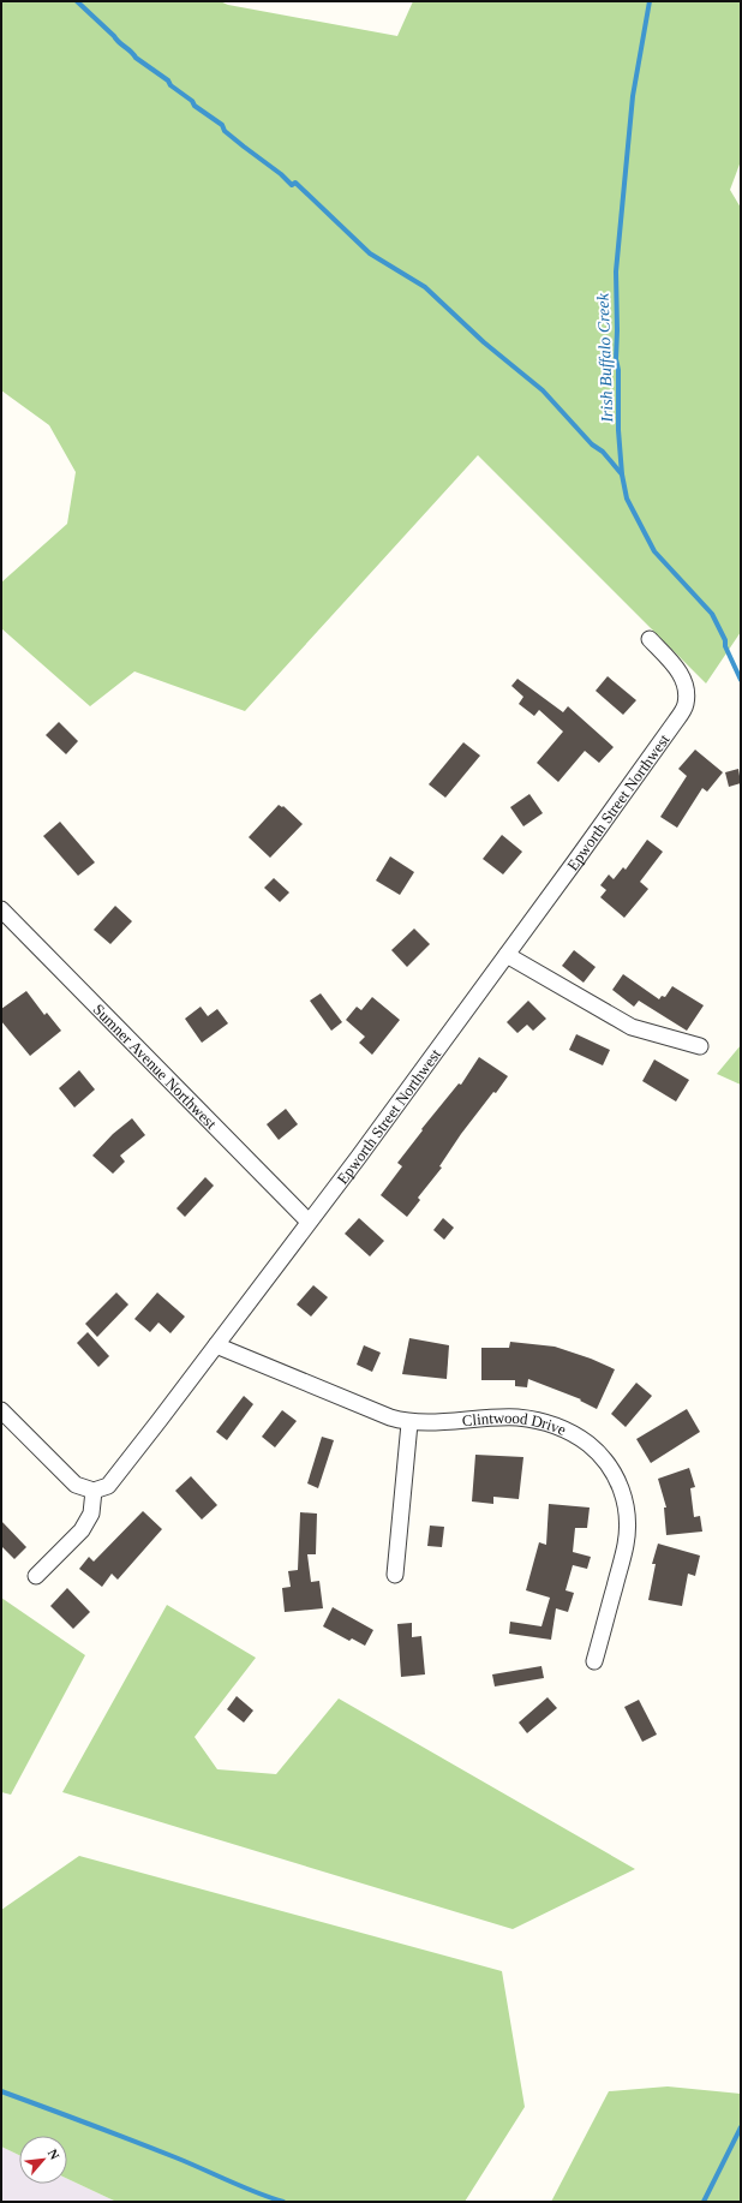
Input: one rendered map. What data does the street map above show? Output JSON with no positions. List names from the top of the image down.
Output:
{
  "streets": {
    "street": ["Epworth Street Northwest", "Sumner Avenue Northwest", "Clintwood Drive"]
  },
  "crossings": [
    ["Epworth Street Northwest", "Sumner Avenue Northwest"],
    ["Epworth Street Northwest", "Clintwood Drive"]
  ],
  "water": ["Irish Buffalo Creek"],
  "north": "top right"
}
